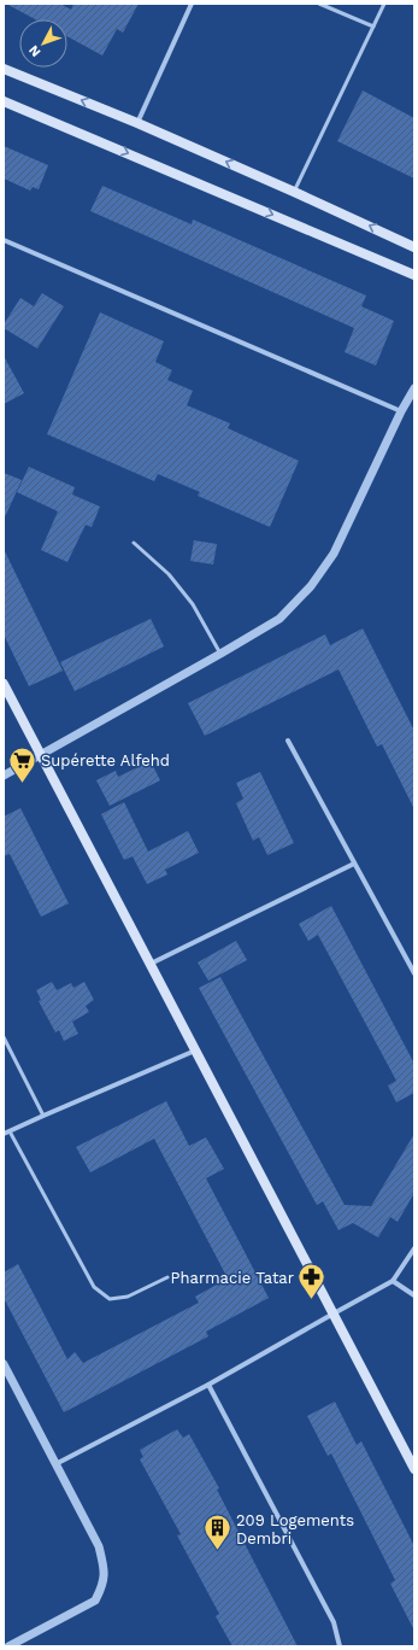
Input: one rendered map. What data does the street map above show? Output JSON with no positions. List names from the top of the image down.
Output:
{
  "places": {
    "supermarket": ["Supérette Alfehd"],
    "pharmacy": ["Pharmacie Tatar"],
    "building": ["209 Logements Dembri"]
  },
  "north": "bottom left"
}
